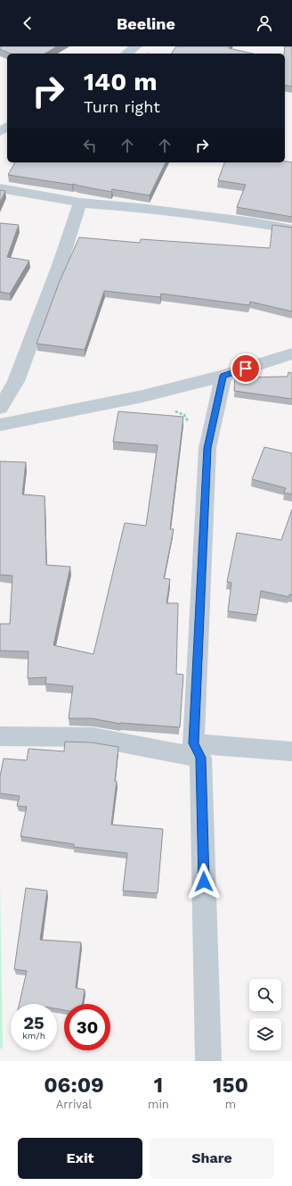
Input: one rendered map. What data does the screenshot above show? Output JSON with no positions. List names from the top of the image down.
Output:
{
  "page": {
    "header": "Beeline",
    "turn": ["140 m", "Turn right"],
    "speed": "25 km/h",
    "limit": "30",
    "eta": [
      "06:09",
      "Arrival",
      "1",
      "min",
      "150",
      "m"
    ],
    "buttons": ["Exit", "Share"]
  }
}
